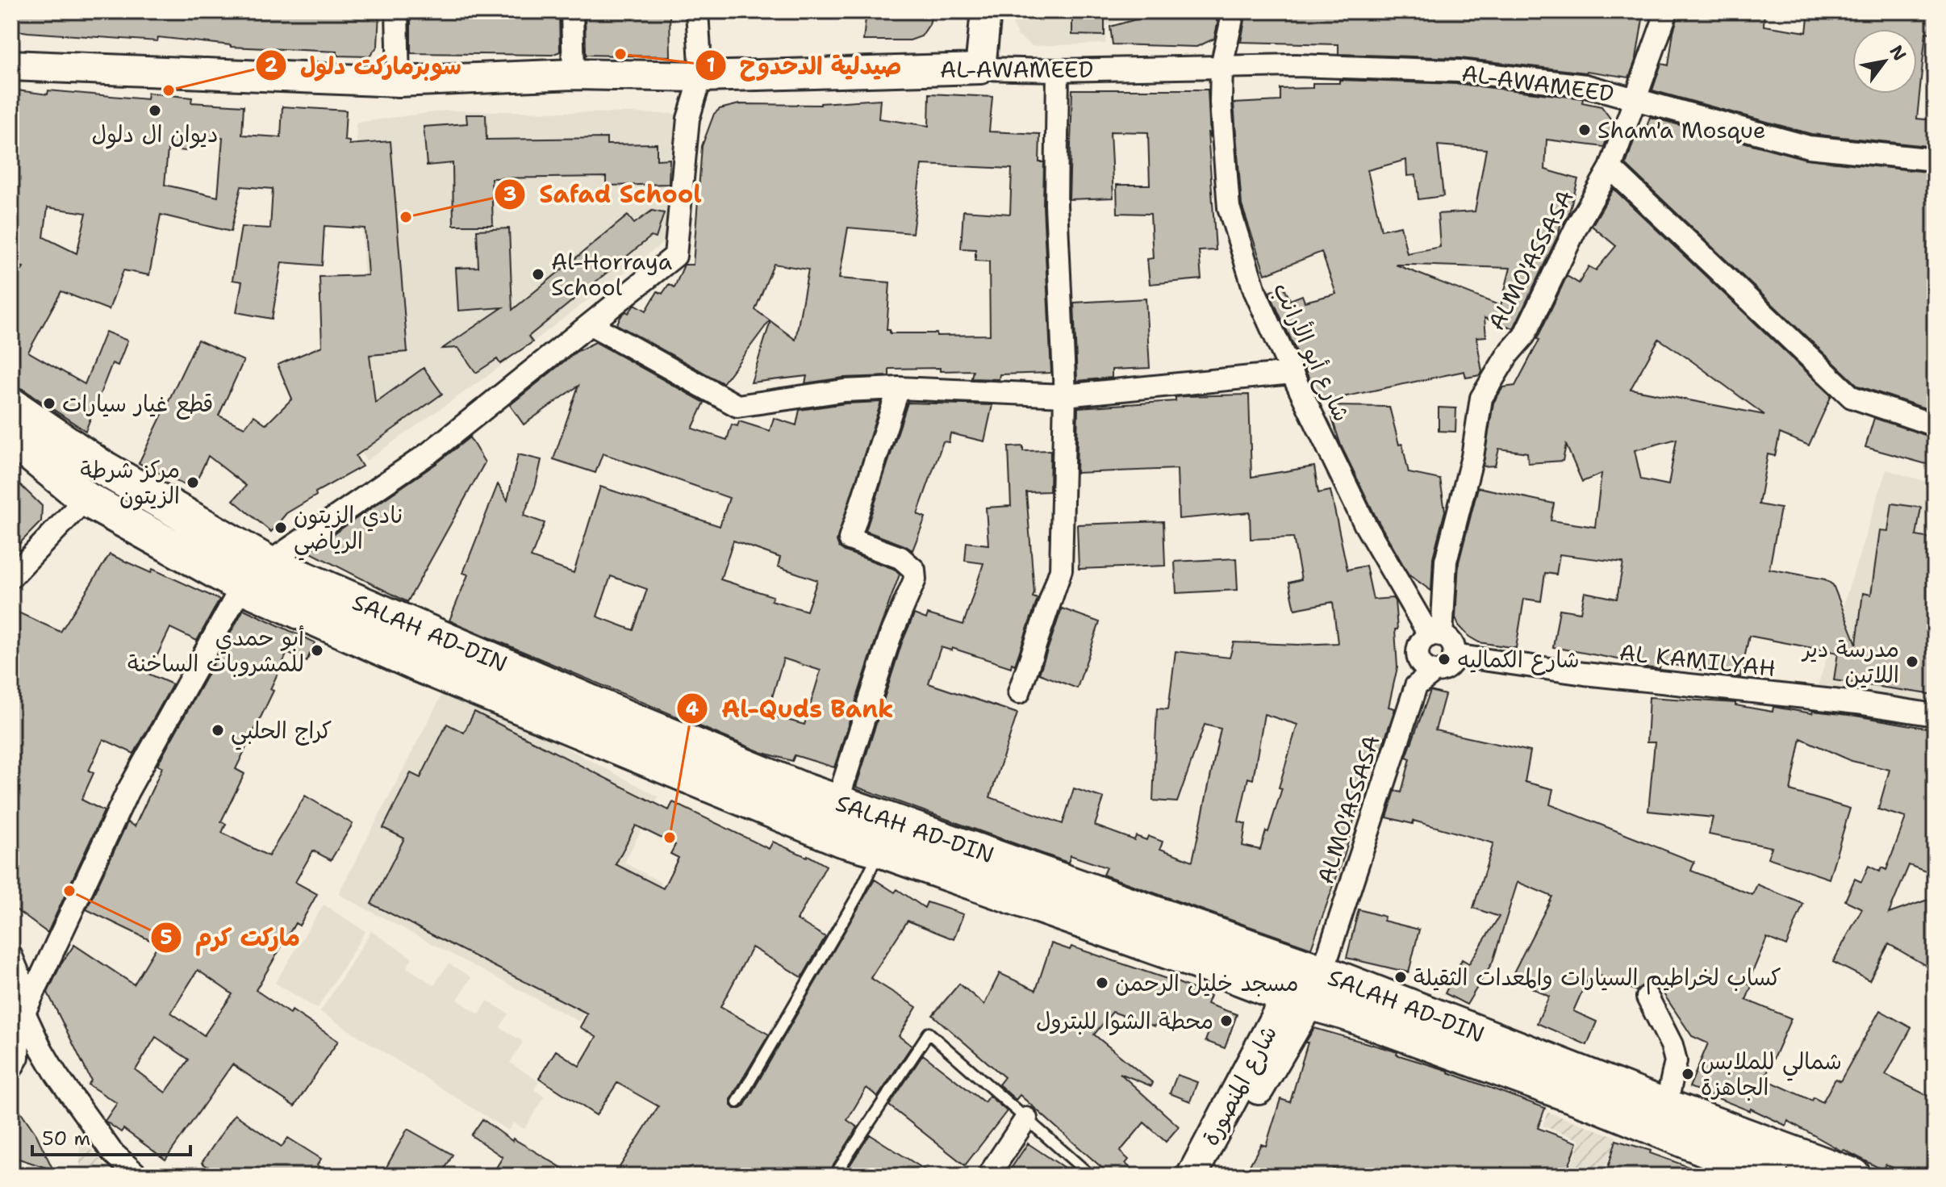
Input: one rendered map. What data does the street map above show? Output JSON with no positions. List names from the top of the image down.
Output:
{
  "streets": {
    "highway": ["SALAH AD-DIN"],
    "main road": ["AL-AWAMEED", "شارع المنصورة"],
    "street": ["ALMO'ASSASA", "شارع أبو الأرانب", "AL KAMILYAH"]
  },
  "crossings": [
    ["AL-AWAMEED", "ALMO'ASSASA"],
    ["AL-AWAMEED", "شارع أبو الأرانب"],
    ["ALMO'ASSASA", "شارع أبو الأرانب"],
    ["ALMO'ASSASA", "SALAH AD-DIN"],
    ["ALMO'ASSASA", "AL KAMILYAH"],
    ["ALMO'ASSASA", "شارع المنصورة"],
    ["شارع أبو الأرانب", "AL KAMILYAH"],
    ["SALAH AD-DIN", "شارع المنصورة"]
  ],
  "places": [
    "صيدلية الدحدوح",
    "سوبرماركت دلول",
    "ديوان ال دلول",
    "Sham'a Mosque",
    "Safad School",
    "Al-Horraya School",
    "قطع غيار سيارات",
    "مركز شرطة الزيتون",
    "نادي الزيتون الرياضي",
    "أبو حمدي للمشروبات الساخنة",
    "شارع الكماليه",
    "مدرسة دير اللاتين",
    "كراج الحلبي",
    "Al-Quds Bank",
    "ماركت كرم",
    "كساب لخراطيم السيارات والمعدات الثقيلة",
    "مسجد خليل الرحمن",
    "محطة الشوا للبترول",
    "شمالي للملابس الجاهزة"
  ],
  "scale_bar": "50 m",
  "north": "top right"
}
